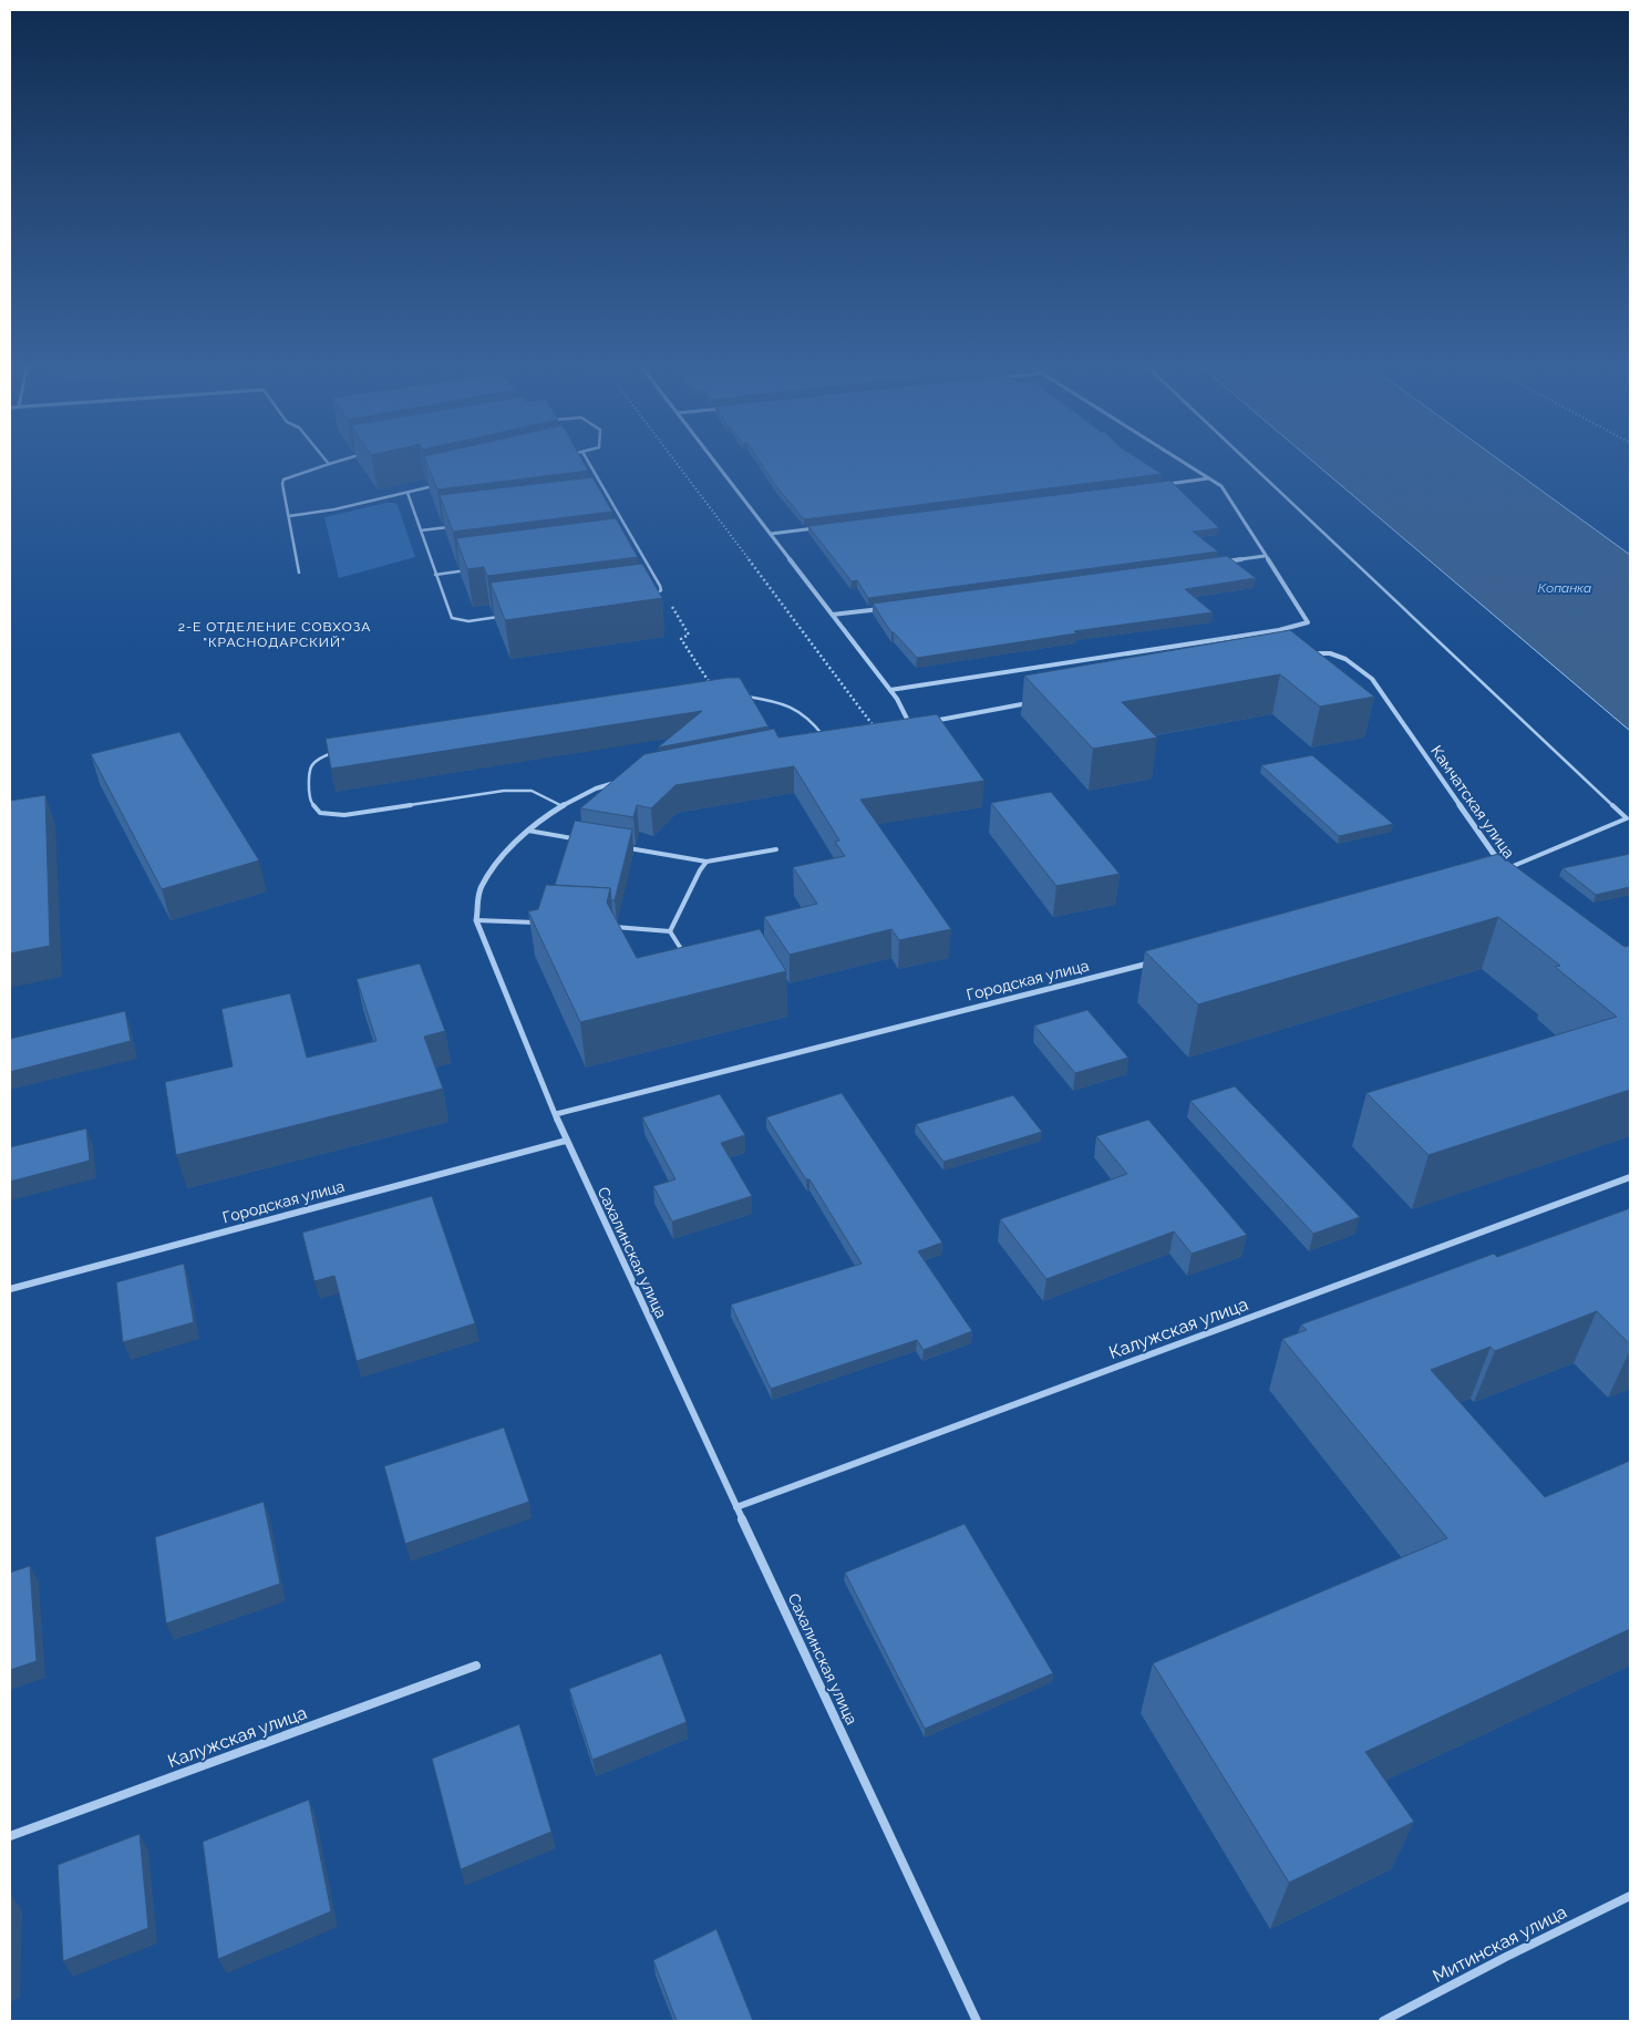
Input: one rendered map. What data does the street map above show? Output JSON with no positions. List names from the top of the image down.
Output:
{
  "streets": {
    "street": [
      "Камчатская улица",
      "Городская улица",
      "Сахалинская улица",
      "Калужская улица",
      "Митинская улица"
    ]
  },
  "crossings": [
    ["Городская улица", "Сахалинская улица"],
    ["Сахалинская улица", "Калужская улица"]
  ],
  "districts": ["2-Е ОТДЕЛЕНИЕ СОВХОЗА \"КРАСНОДАРСКИЙ\""],
  "water": ["Копанка"]
}
